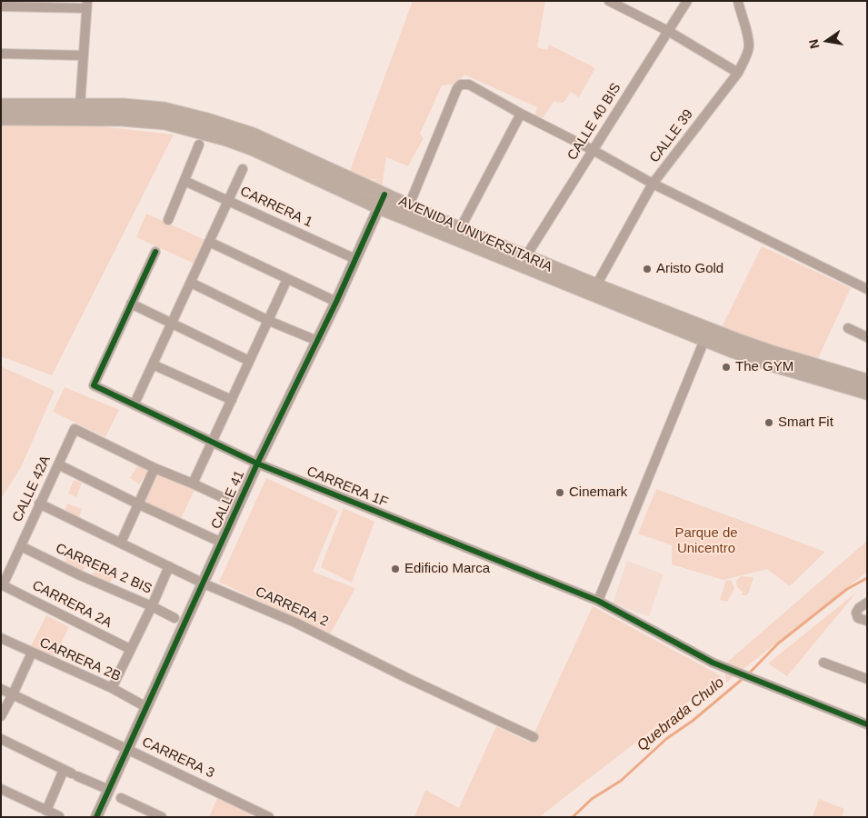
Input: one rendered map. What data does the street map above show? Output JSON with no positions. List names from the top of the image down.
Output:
{
  "streets": {
    "main road": ["AVENIDA UNIVERSITARIA"],
    "street": [
      "CALLE 40 BIS",
      "CALLE 39",
      "CARRERA 1",
      "CARRERA 1F",
      "CALLE 42A",
      "CALLE 41",
      "CARRERA 2 BIS",
      "CARRERA 2A",
      "CARRERA 2",
      "CARRERA 2B",
      "CARRERA 3"
    ]
  },
  "crossings": [
    ["CALLE 40 BIS", "AVENIDA UNIVERSITARIA"],
    ["CALLE 39", "AVENIDA UNIVERSITARIA"],
    ["CARRERA 1", "CALLE 41"],
    ["AVENIDA UNIVERSITARIA", "CALLE 41"],
    ["CARRERA 1F", "CALLE 41"],
    ["CALLE 42A", "CARRERA 2 BIS"],
    ["CALLE 42A", "CARRERA 2A"],
    ["CALLE 42A", "CARRERA 2"],
    ["CALLE 41", "CARRERA 2"],
    ["CALLE 41", "CARRERA 2B"],
    ["CALLE 41", "CARRERA 3"]
  ],
  "water": ["Quebrada Chulo"],
  "parks": ["Parque de Unicentro"],
  "places": [
    "Aristo Gold",
    "The GYM",
    "Smart Fit",
    "Cinemark",
    "Edificio Marca"
  ],
  "north": "left"
}
